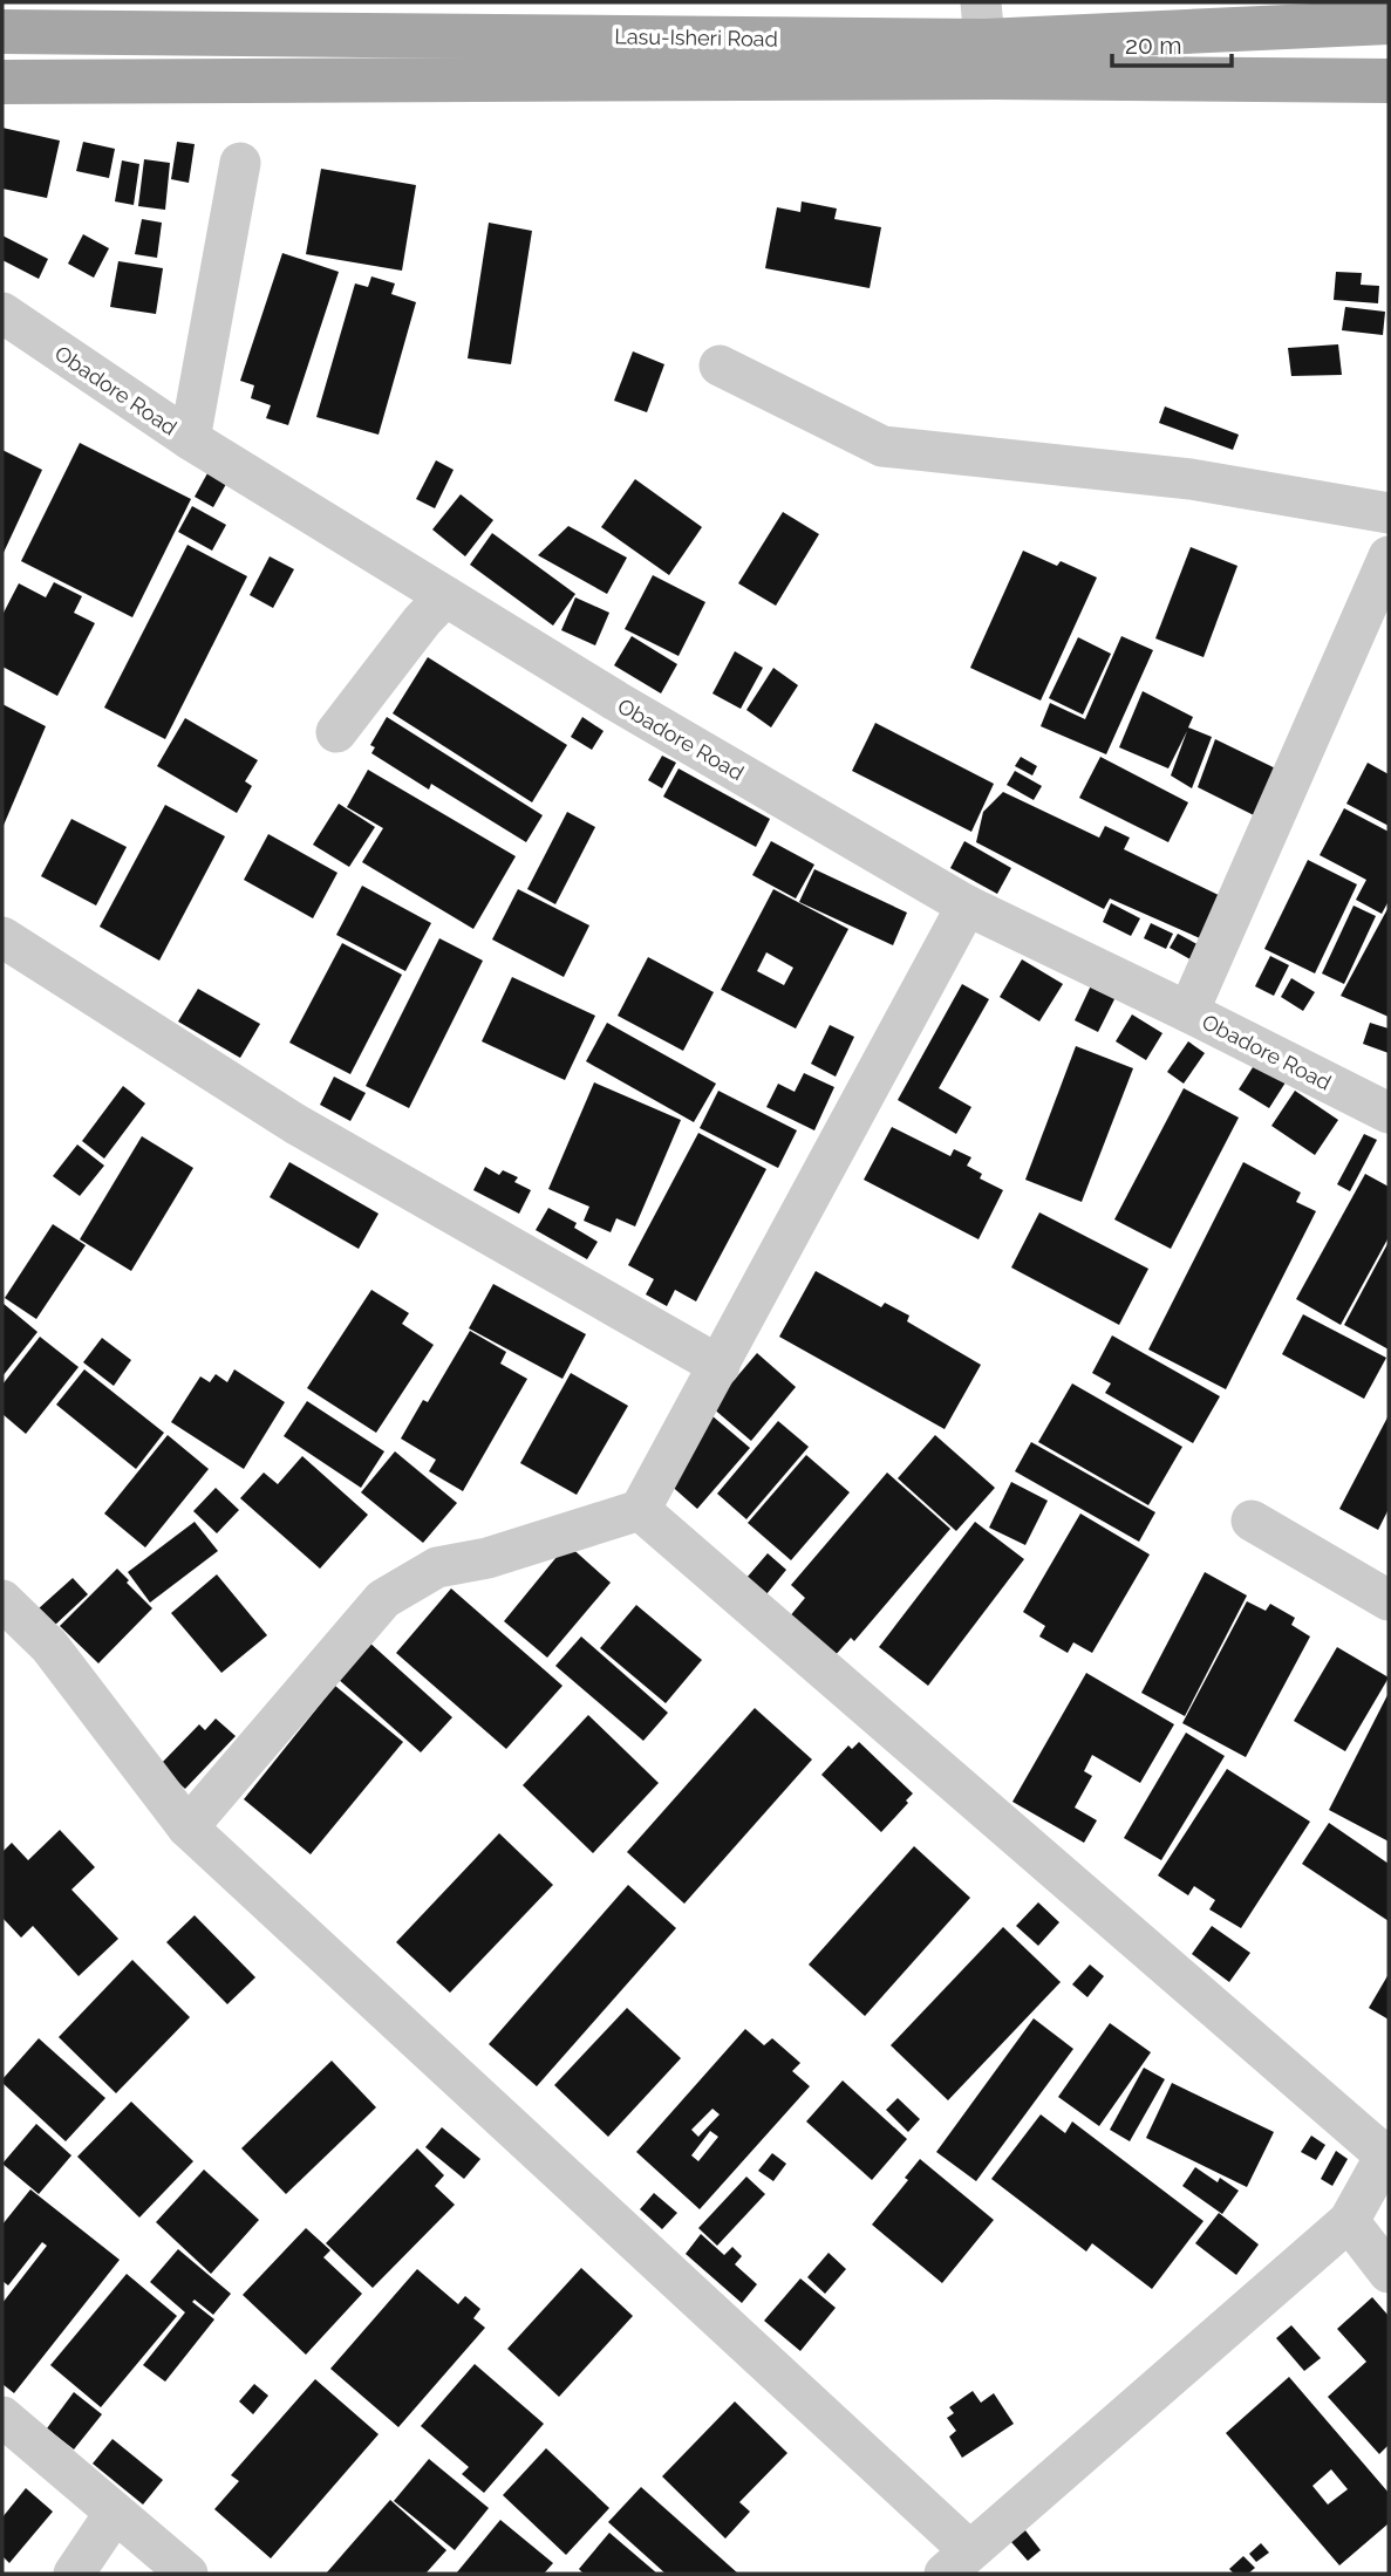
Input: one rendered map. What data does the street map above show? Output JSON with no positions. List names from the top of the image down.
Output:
{
  "streets": {
    "main road": ["Lasu-Isheri Road"],
    "street": ["Obadore Road"]
  },
  "scale_bar": "20 m"
}
